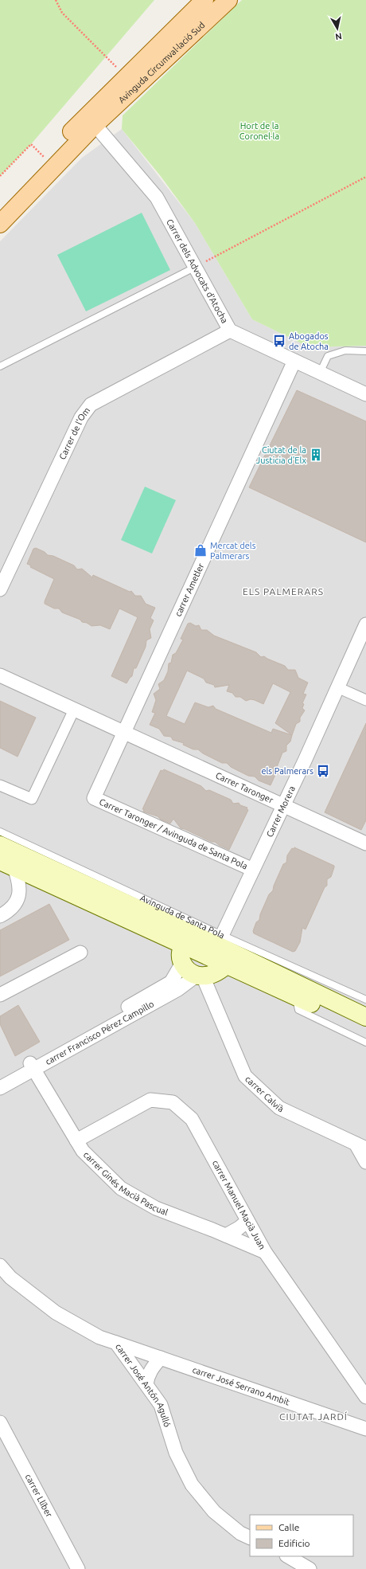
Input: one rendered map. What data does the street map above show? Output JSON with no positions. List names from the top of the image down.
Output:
{
  "streets": {
    "main road": ["Avinguda Circumval·lació Sud", "Avinguda de Santa Pola"],
    "street": [
      "Carrer dels Advocats d'Atocha",
      "Carrer de l'Om",
      "carrer Ametler",
      "Carrer Taronger",
      "Carrer Morera",
      "Carrer Taronger / Avinguda de Santa Pola",
      "carrer Francisco Pérez Campillo",
      "carrer Calvià",
      "carrer Ginés Macià Pascual",
      "carrer Manuel Macià Juan",
      "carrer José Serrano Ambit",
      "carrer José Antón Agulló",
      "carrer Llíber"
    ]
  },
  "crossings": [
    ["Avinguda Circumval·lació Sud", "Carrer dels Advocats d'Atocha"],
    ["Carrer dels Advocats d'Atocha", "Carrer de l'Om"],
    ["Carrer dels Advocats d'Atocha", "carrer Ametler"],
    ["carrer Ametler", "Carrer Taronger"],
    ["carrer Ametler", "Carrer Taronger / Avinguda de Santa Pola"],
    ["Carrer Taronger", "Carrer Morera"],
    ["Carrer Taronger", "Carrer Taronger / Avinguda de Santa Pola"],
    ["Carrer Morera", "Carrer Taronger / Avinguda de Santa Pola"],
    ["Carrer Morera", "Avinguda de Santa Pola"],
    ["carrer Francisco Pérez Campillo", "carrer Calvià"],
    ["carrer Francisco Pérez Campillo", "carrer Ginés Macià Pascual"],
    ["carrer Ginés Macià Pascual", "carrer Manuel Macià Juan"],
    ["carrer José Serrano Ambit", "carrer José Antón Agulló"]
  ],
  "districts": ["ELS PALMERARS", "CIUTAT JARDÍ"],
  "parks": ["Hort de la Coronel·la"],
  "places": {
    "bus stop": ["Abogados de Atocha", "els Palmerars"],
    "building": ["Ciutat de la Justicia d'Elx"],
    "shop": ["Mercat dels Palmerars"]
  },
  "legend": ["Calle", "Edificio"],
  "north": "bottom"
}
